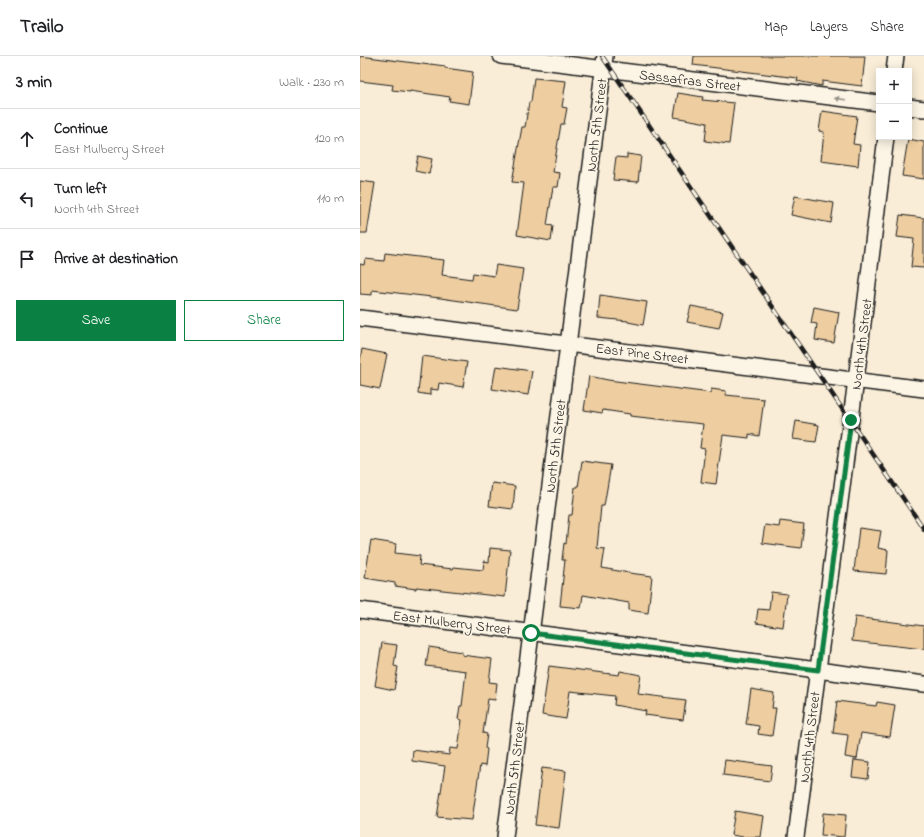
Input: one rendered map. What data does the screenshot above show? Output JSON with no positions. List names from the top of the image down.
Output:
{
  "streets": {
    "street": [
      "Sassafras Street",
      "North 5th Street",
      "North 4th Street",
      "East Pine Street",
      "East Mulberry Street"
    ]
  },
  "crossings": [
    ["Sassafras Street", "North 5th Street"],
    ["North 5th Street", "East Pine Street"],
    ["North 5th Street", "East Mulberry Street"],
    ["North 4th Street", "East Pine Street"],
    ["North 4th Street", "East Mulberry Street"]
  ],
  "one_way": ["Sassafras Street"],
  "page": {
    "header": "Trailo",
    "nav": ["Map", "Layers", "Share"],
    "heading": ["3 min", "Walk · 230 m"],
    "map_buttons": ["+", "−"],
    "list": [
      ["Continue", "East Mulberry Street", "120 m"],
      ["Turn left", "North 4th Street", "110 m"],
      "Arrive at destination"
    ],
    "buttons": ["Save", "Share"]
  }
}
